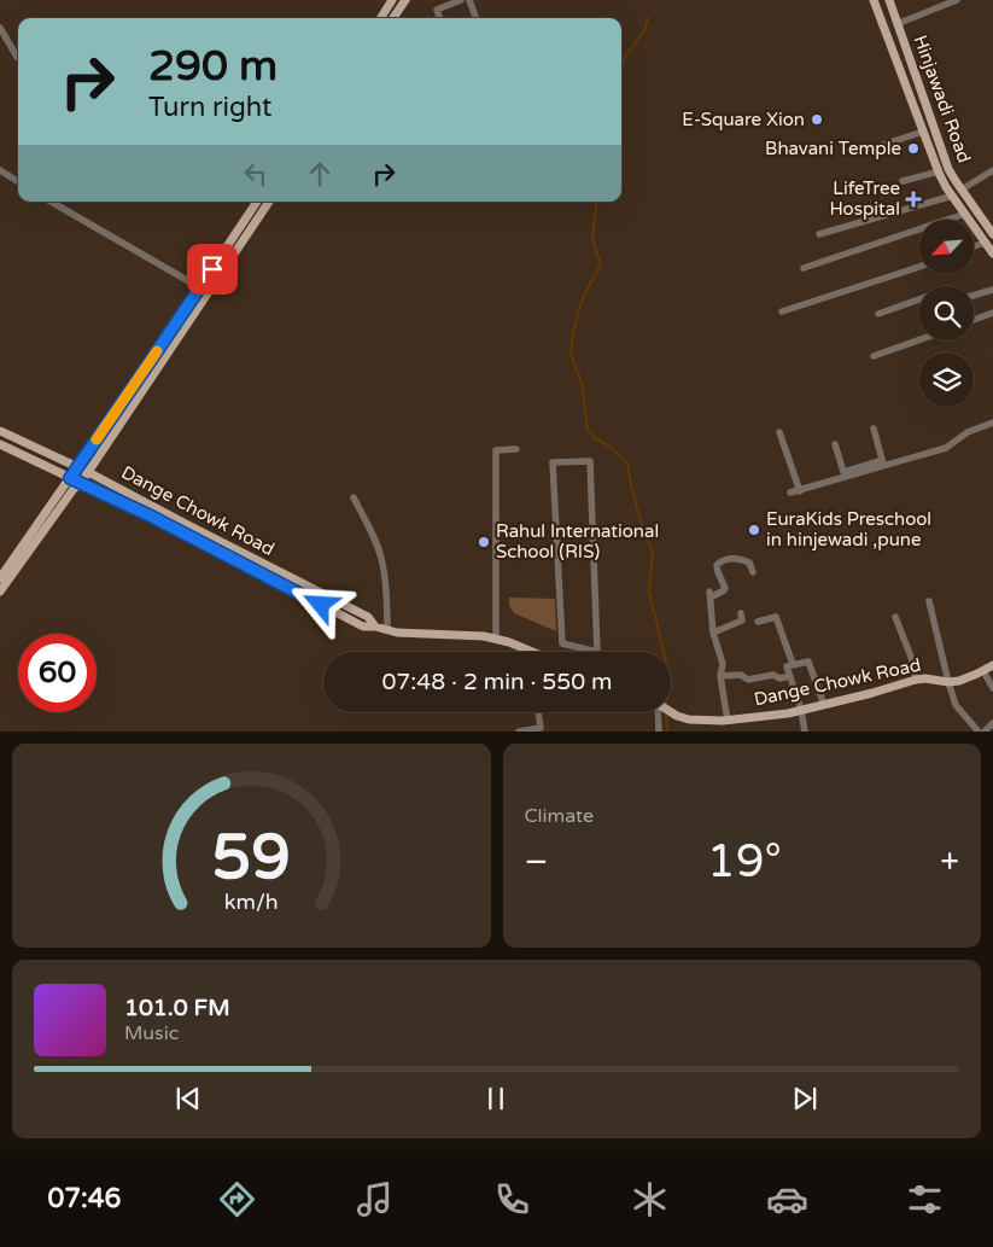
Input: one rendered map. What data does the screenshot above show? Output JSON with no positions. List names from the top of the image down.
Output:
{
  "streets": {
    "main road": ["Hinjawadi Road", "Dange Chowk Road"]
  },
  "places": {
    "other": [
      "E-Square Xion",
      "Bhavani Temple",
      "EuraKids Preschool in hinjewadi ,pune",
      "Rahul International School (RIS)"
    ],
    "health": ["LifeTree Hospital"]
  },
  "north": "bottom left",
  "page": {
    "turn": ["290 m", "Turn right"],
    "limit": "60",
    "trip": "07:48 · 2 min · 550 m",
    "tile": "Climate",
    "heat": ["−", "19°", "+"],
    "song": ["101.0 FM", "Music"],
    "tabs": "07:46",
    "gauge": ["59", "km/h"]
  }
}
